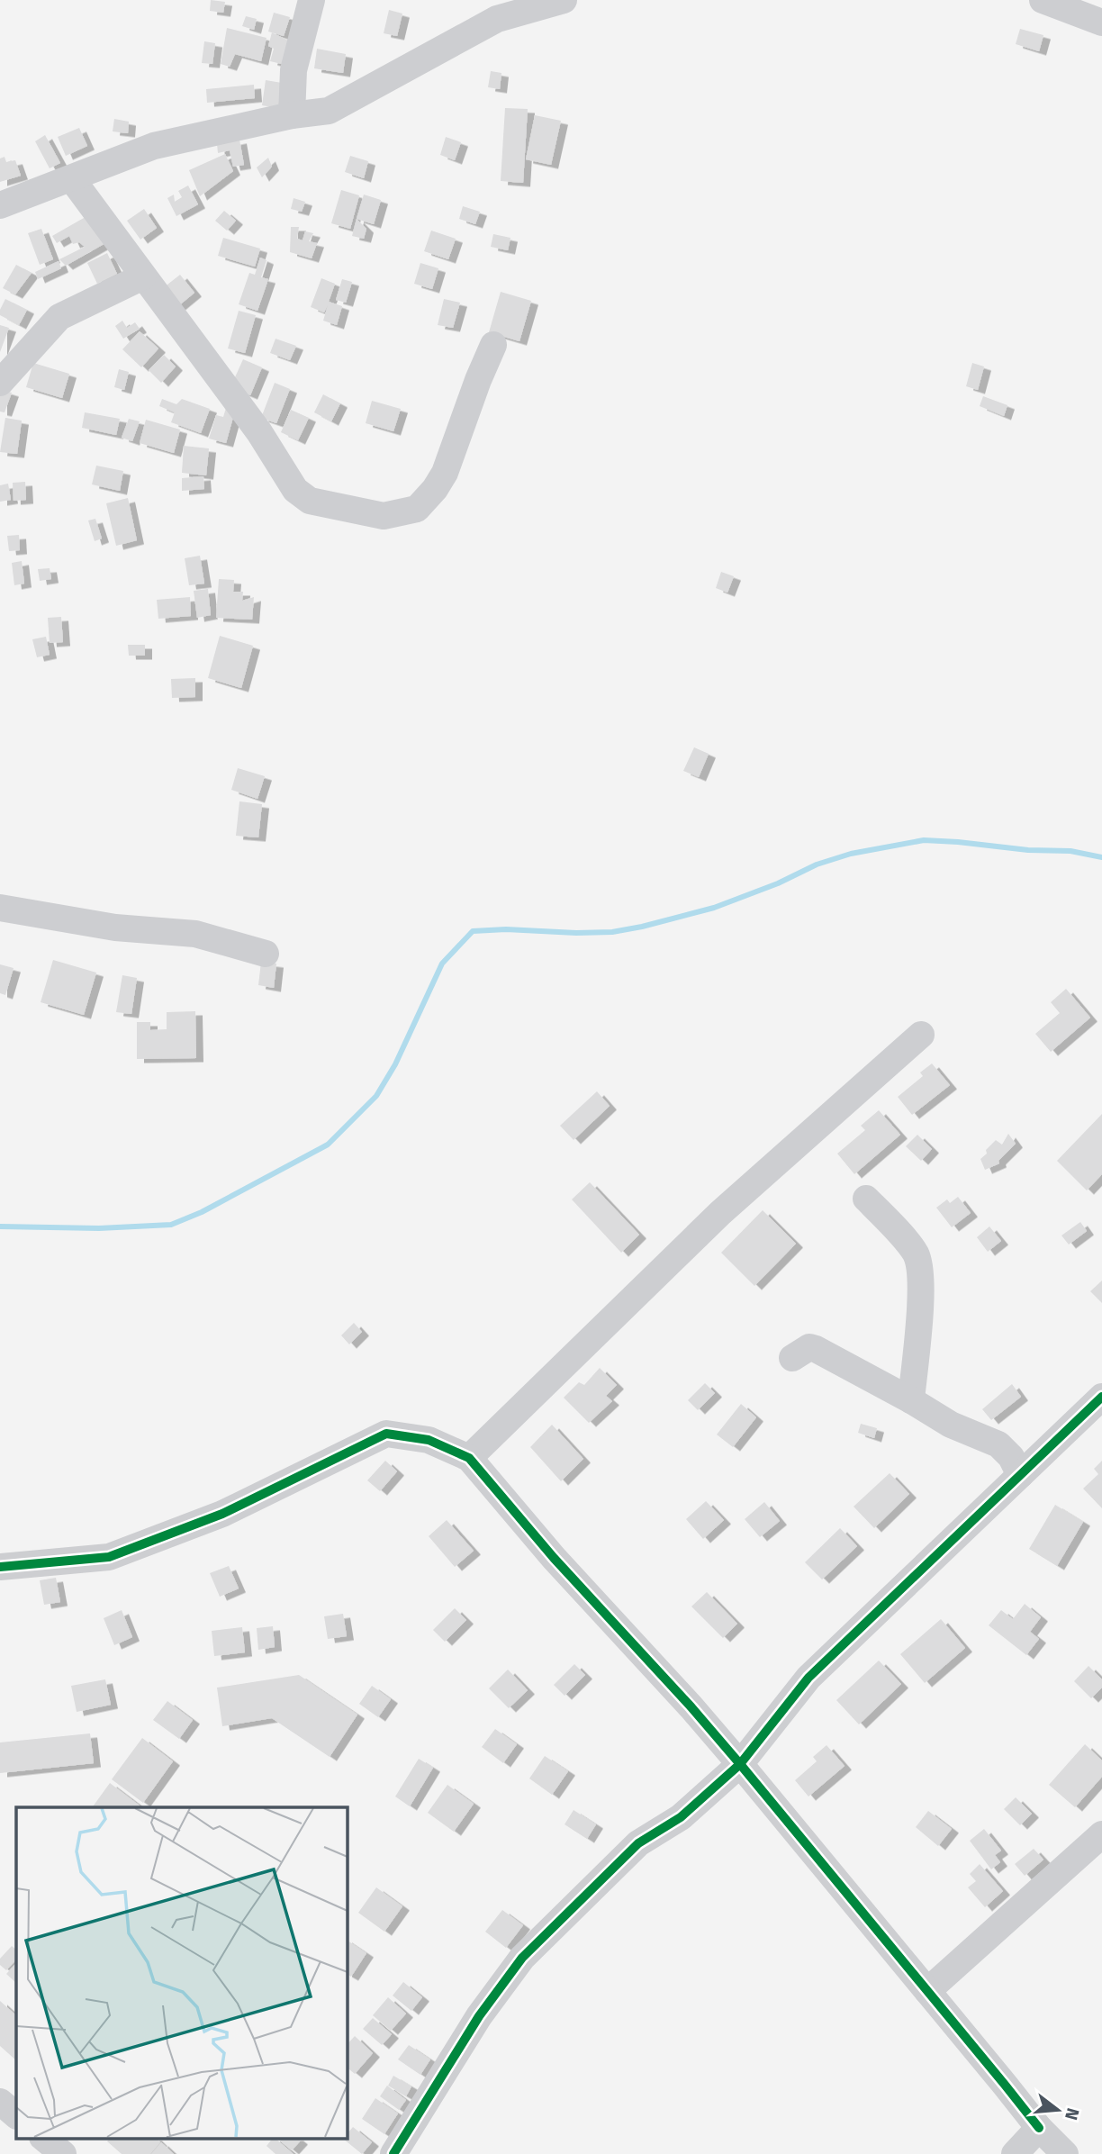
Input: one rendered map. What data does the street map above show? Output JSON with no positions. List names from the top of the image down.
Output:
{
  "north": "right"
}
